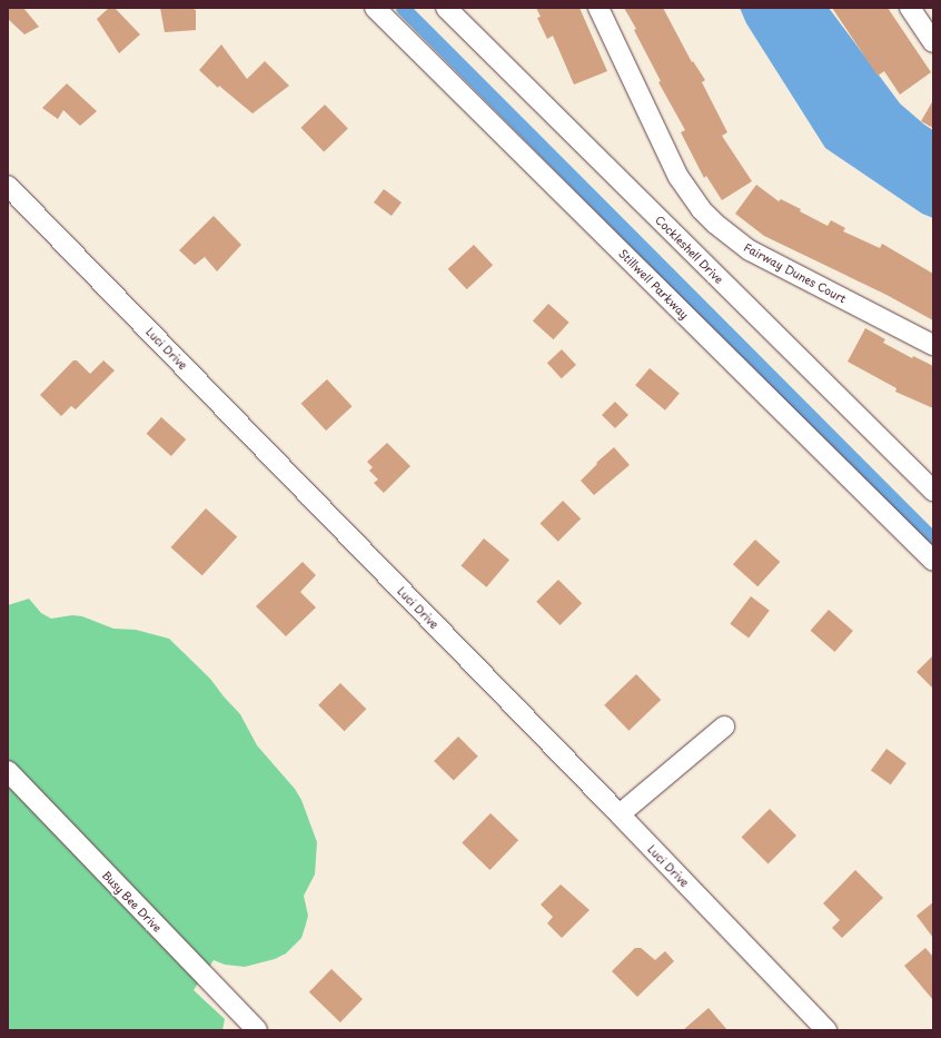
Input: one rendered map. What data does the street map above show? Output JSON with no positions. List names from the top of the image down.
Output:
{
  "streets": {
    "street": [
      "Cockleshell Drive",
      "Fairway Dunes Court",
      "Stillwell Parkway",
      "Luci Drive",
      "Busy Bee Drive"
    ]
  }
}
